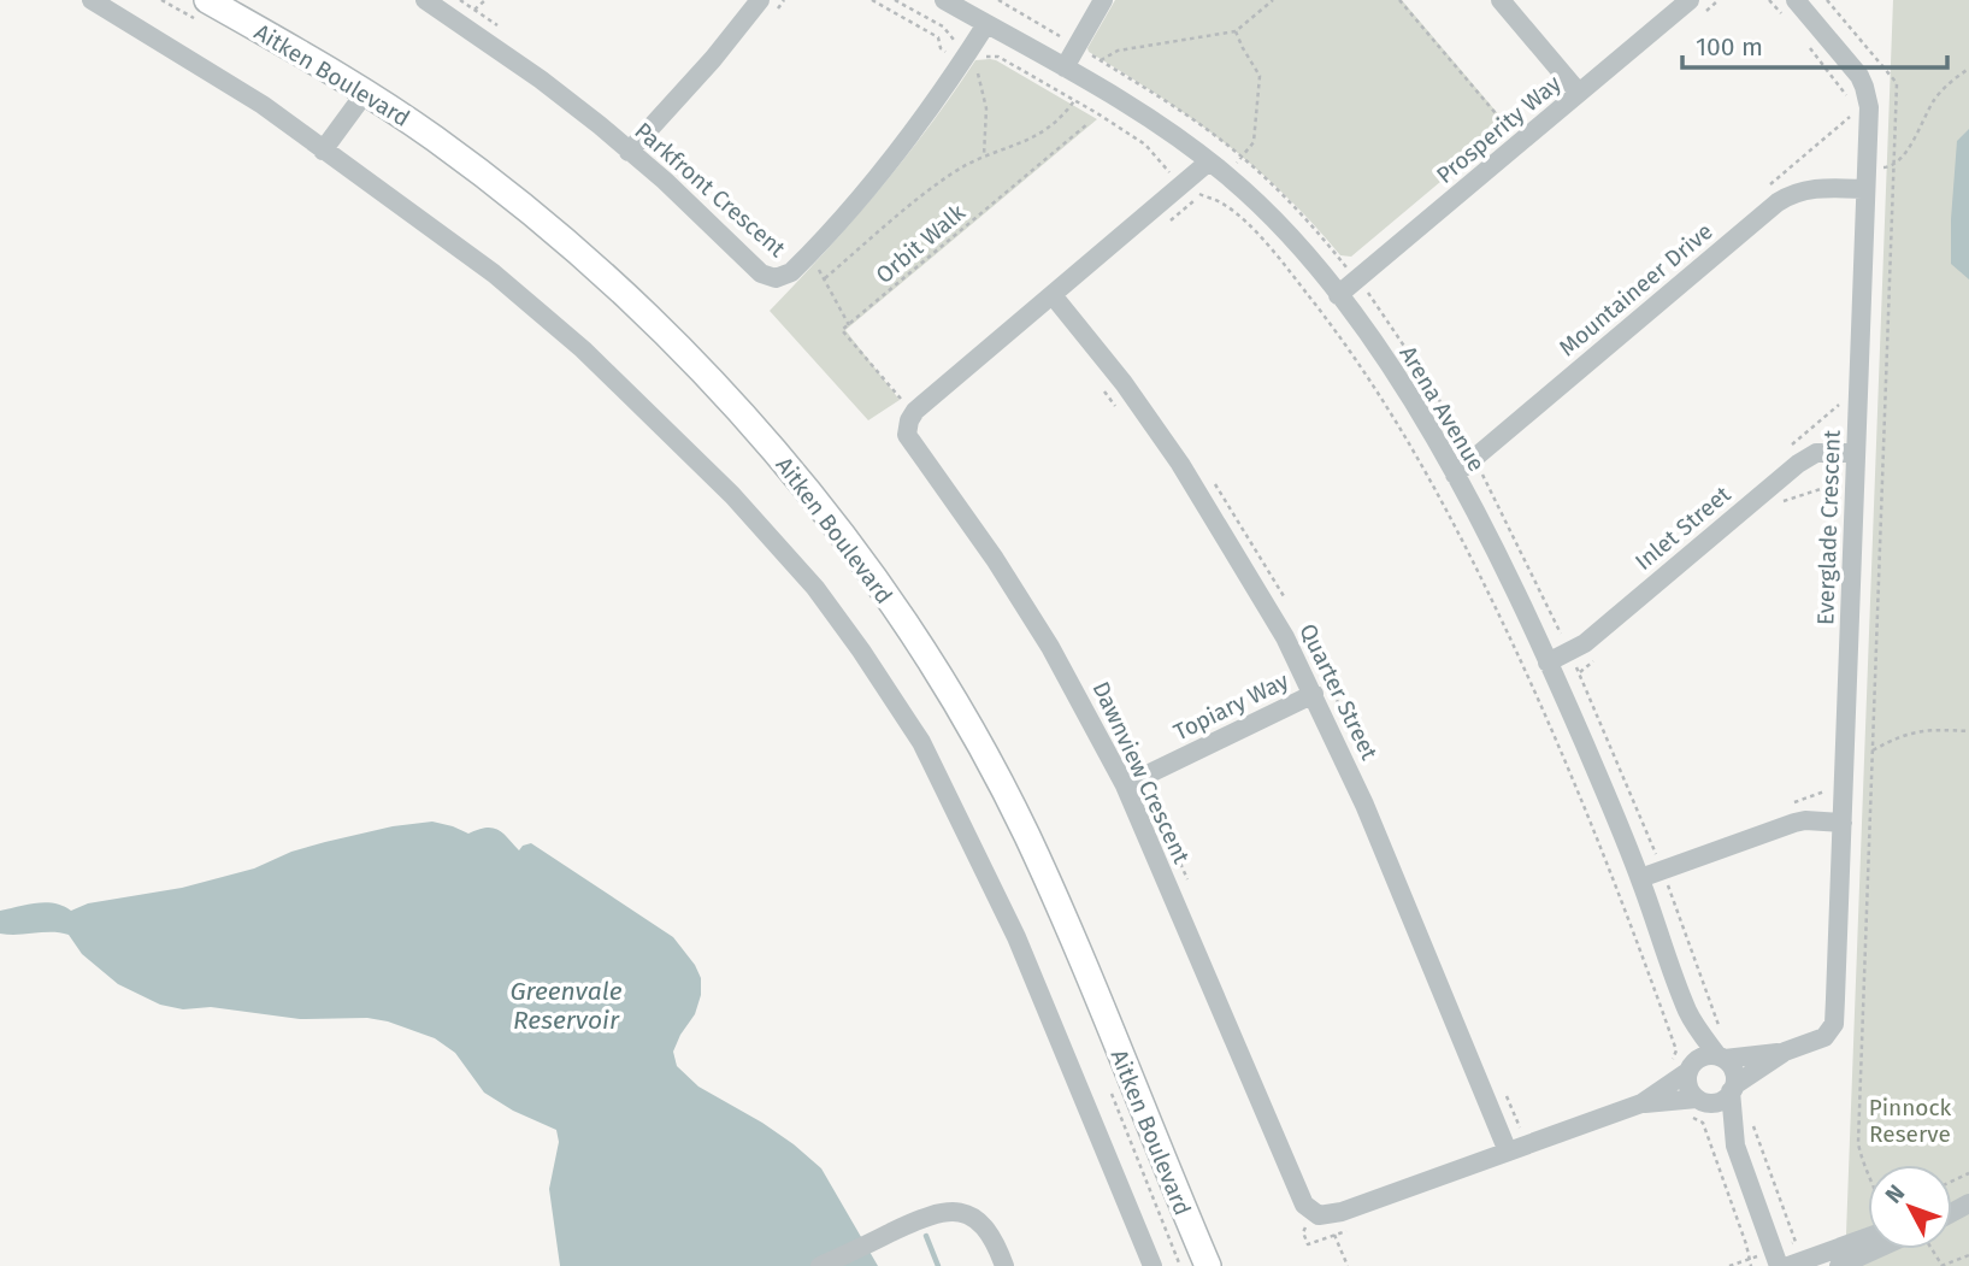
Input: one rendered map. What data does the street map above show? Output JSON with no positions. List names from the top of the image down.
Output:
{
  "streets": {
    "main road": ["Aitken Boulevard"],
    "street": [
      "Prosperity Way",
      "Parkfront Crescent",
      "Mountaineer Drive",
      "Arena Avenue",
      "Inlet Street",
      "Everglade Crescent",
      "Quarter Street",
      "Topiary Way",
      "Dawnview Crescent"
    ],
    "path": ["Orbit Walk"]
  },
  "crossings": [
    ["Prosperity Way", "Arena Avenue"],
    ["Parkfront Crescent", "Arena Avenue"],
    ["Mountaineer Drive", "Arena Avenue"],
    ["Mountaineer Drive", "Everglade Crescent"],
    ["Arena Avenue", "Inlet Street"],
    ["Arena Avenue", "Everglade Crescent"],
    ["Arena Avenue", "Dawnview Crescent"],
    ["Inlet Street", "Everglade Crescent"],
    ["Everglade Crescent", "Dawnview Crescent"],
    ["Quarter Street", "Topiary Way"],
    ["Quarter Street", "Dawnview Crescent"],
    ["Topiary Way", "Dawnview Crescent"]
  ],
  "water": ["Greenvale Reservoir"],
  "parks": ["Pinnock Reserve"],
  "scale_bar": "100 m",
  "north": "top left"
}
